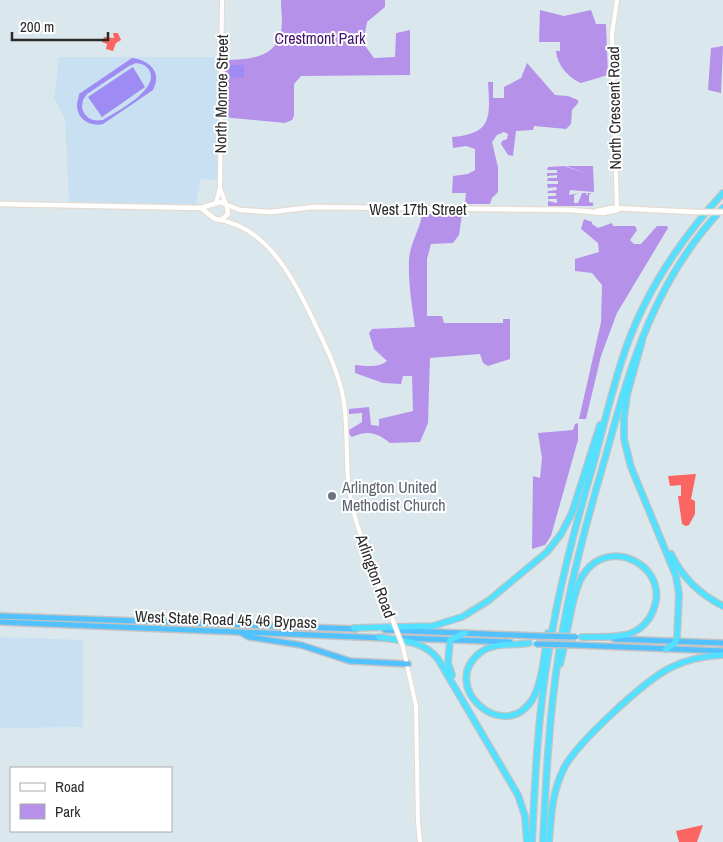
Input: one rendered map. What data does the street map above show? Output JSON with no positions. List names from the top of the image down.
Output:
{
  "streets": {
    "highway": ["West State Road 45 46 Bypass"],
    "main road": ["West 17th Street"],
    "street": ["North Monroe Street", "North Crescent Road", "Arlington Road"]
  },
  "crossings": [
    ["North Monroe Street", "West 17th Street"],
    ["North Monroe Street", "Arlington Road"],
    ["North Crescent Road", "West 17th Street"],
    ["West 17th Street", "Arlington Road"]
  ],
  "parks": ["Crestmont Park"],
  "places": ["Arlington United Methodist Church"],
  "legend": ["Road", "Park"],
  "scale_bar": "200 m"
}
